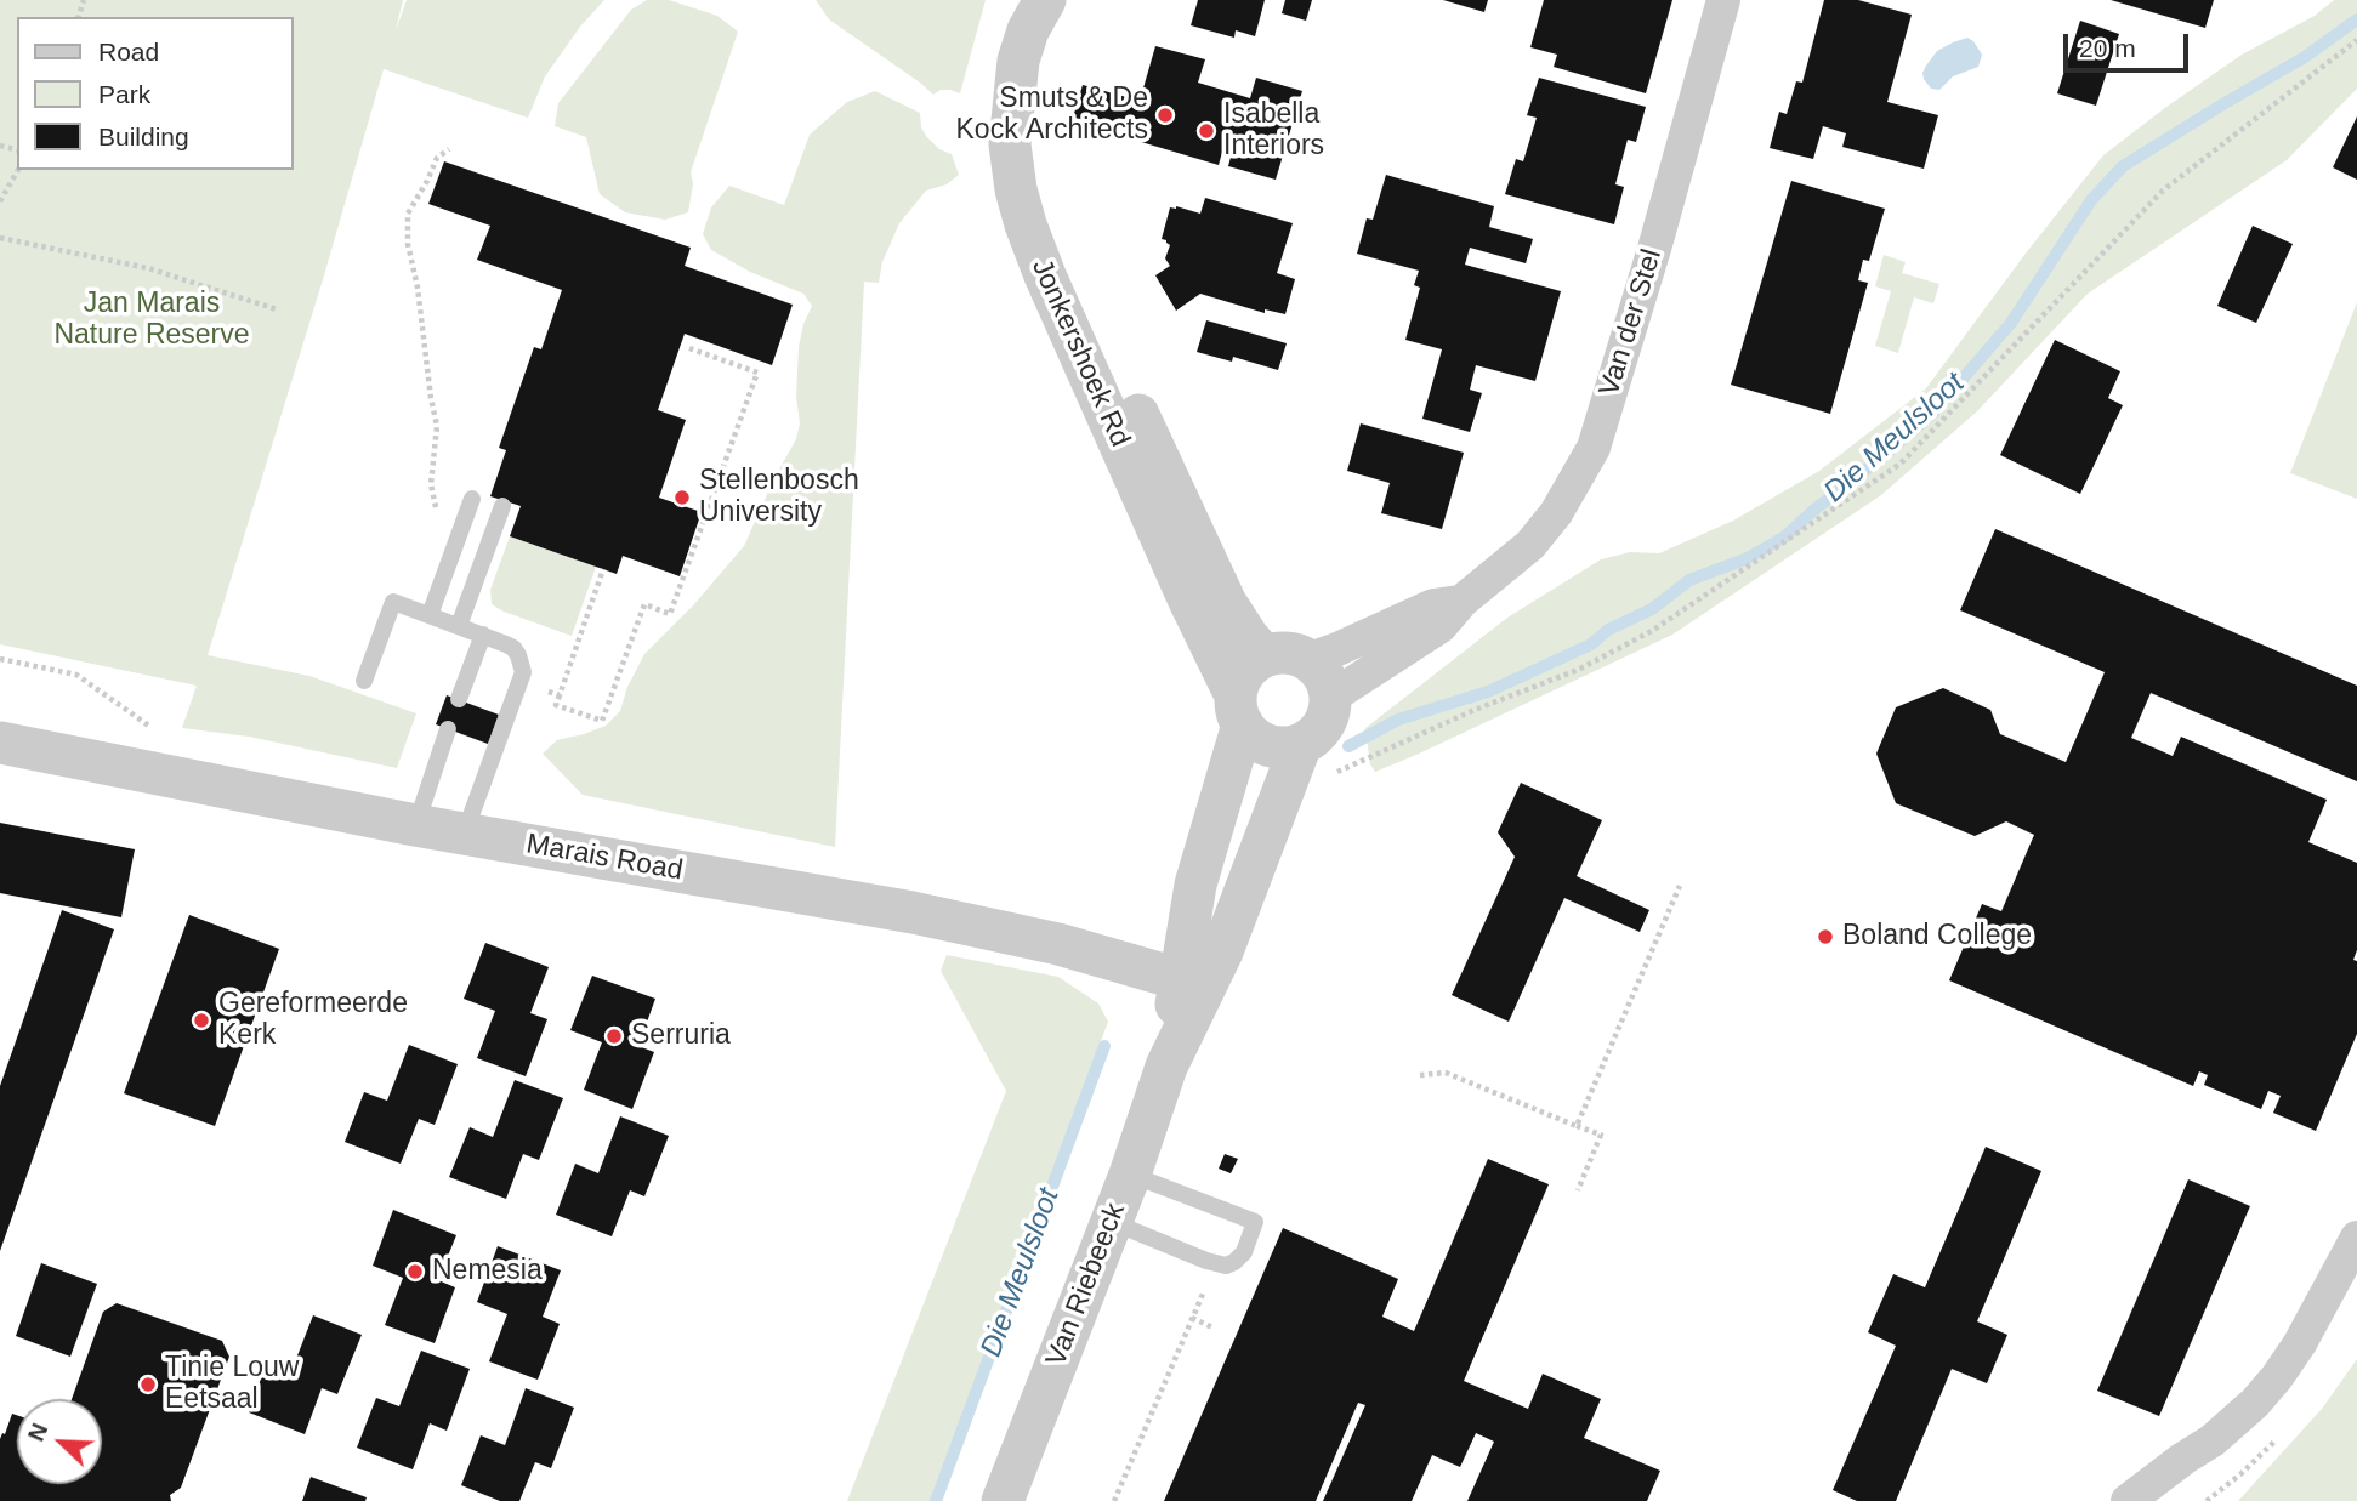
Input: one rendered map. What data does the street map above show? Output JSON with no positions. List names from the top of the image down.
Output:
{
  "streets": {
    "street": [
      "Van der Stel",
      "Jonkershoek Rd",
      "Marais Road",
      "Van Riebeeck"
    ]
  },
  "crossings": [
    ["Van der Stel", "Jonkershoek Rd"],
    ["Van der Stel", "Van Riebeeck"],
    ["Jonkershoek Rd", "Van Riebeeck"],
    ["Marais Road", "Van Riebeeck"]
  ],
  "water": ["Die Meulsloot"],
  "parks": ["Jan Marais Nature Reserve"],
  "places": [
    "Smuts & De Kock Architects",
    "Isabella Interiors",
    "Stellenbosch University",
    "Boland College",
    "Gereformeerde Kerk",
    "Serruria",
    "Nemesia",
    "Tinie Louw Eetsaal"
  ],
  "legend": ["Road", "Park", "Building"],
  "scale_bar": "20 m",
  "north": "top left"
}
